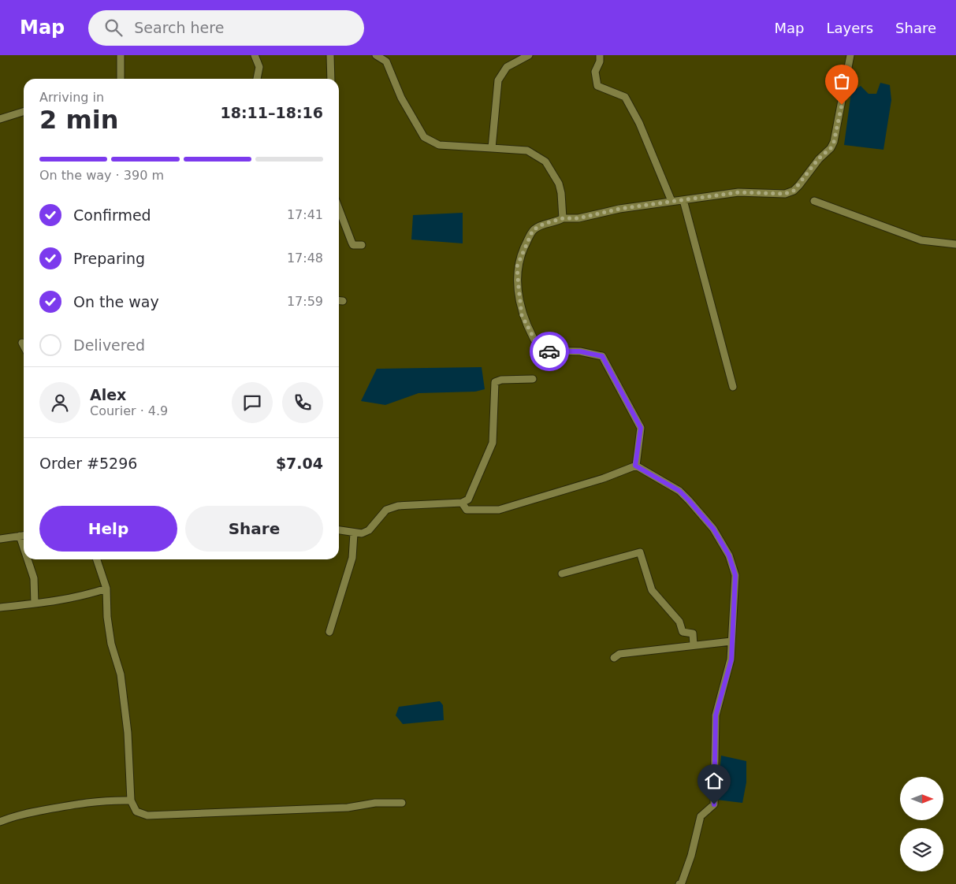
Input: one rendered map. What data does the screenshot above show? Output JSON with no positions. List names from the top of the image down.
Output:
{
  "north": "right",
  "page": {
    "header": "Map",
    "search": "Search here",
    "nav": ["Map", "Layers", "Share"],
    "heading": ["2 min", "Arriving in", "18:11–18:16"],
    "panel": [
      "Alex",
      "Courier · 4.9",
      "Order #5296",
      "$7.04"
    ],
    "bar": "On the way · 390 m",
    "list": [
      ["Confirmed", "17:41"],
      ["Preparing", "17:48"],
      ["On the way", "17:59"],
      "Delivered"
    ],
    "buttons": ["Help", "Share"]
  }
}
